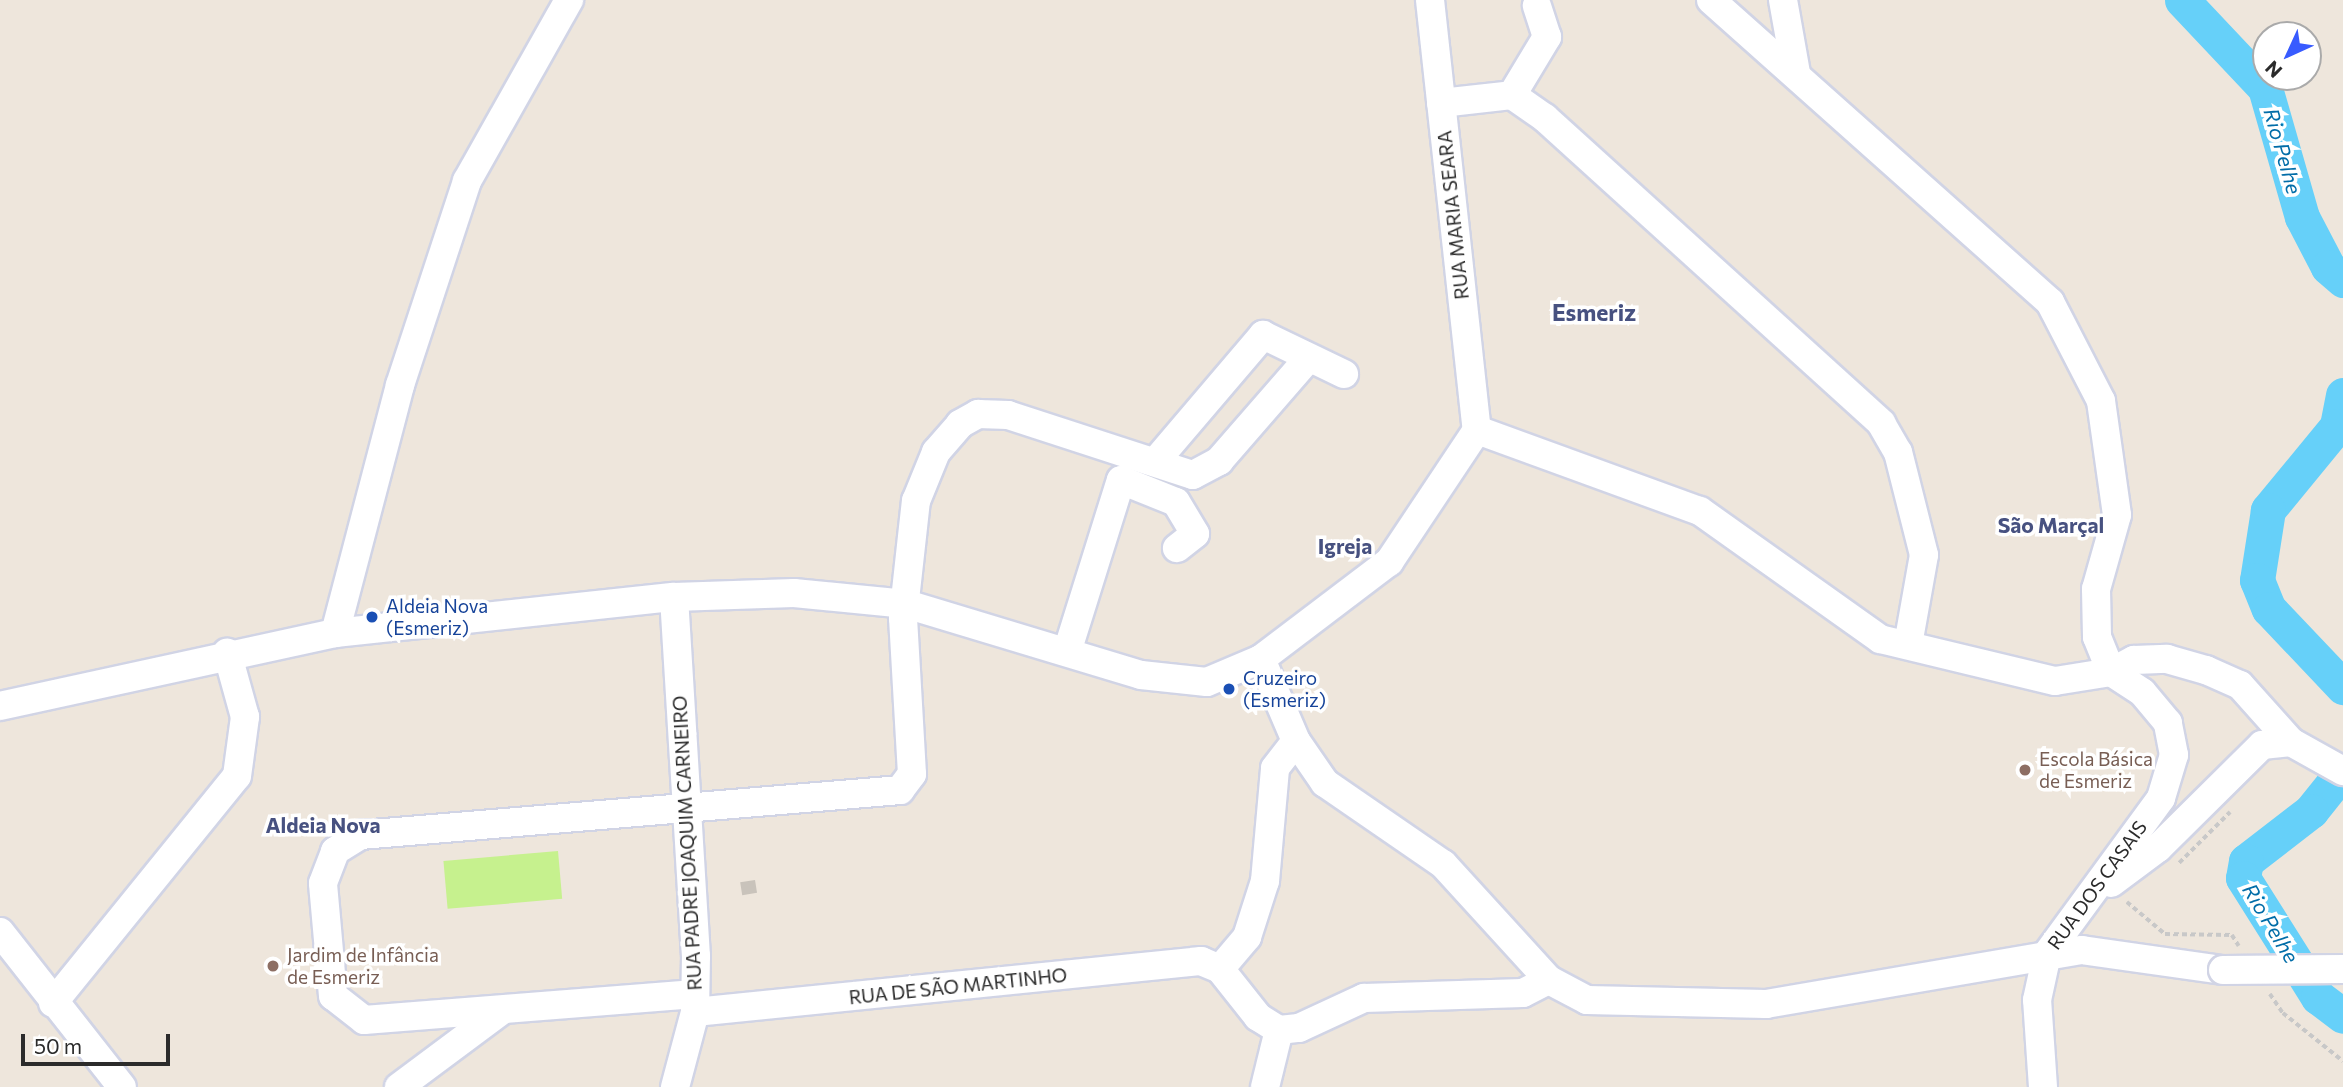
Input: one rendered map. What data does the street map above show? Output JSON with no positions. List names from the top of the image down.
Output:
{
  "streets": {
    "street": [
      "RUA MARIA SEARA",
      "RUA PADRE JOAQUIM CARNEIRO",
      "RUA DOS CASAIS",
      "RUA DE SÃO MARTINHO"
    ]
  },
  "crossings": [
    ["RUA PADRE JOAQUIM CARNEIRO", "RUA DE SÃO MARTINHO"]
  ],
  "districts": [
    "Esmeriz",
    "São Marçal",
    "Igreja",
    "Aldeia Nova"
  ],
  "water": ["Rio Pelhe"],
  "places": [
    "Aldeia Nova (Esmeriz)",
    "Cruzeiro (Esmeriz)",
    "Escola Básica de Esmeriz",
    "Jardim de Infância de Esmeriz"
  ],
  "scale_bar": "50 m",
  "north": "bottom left"
}
